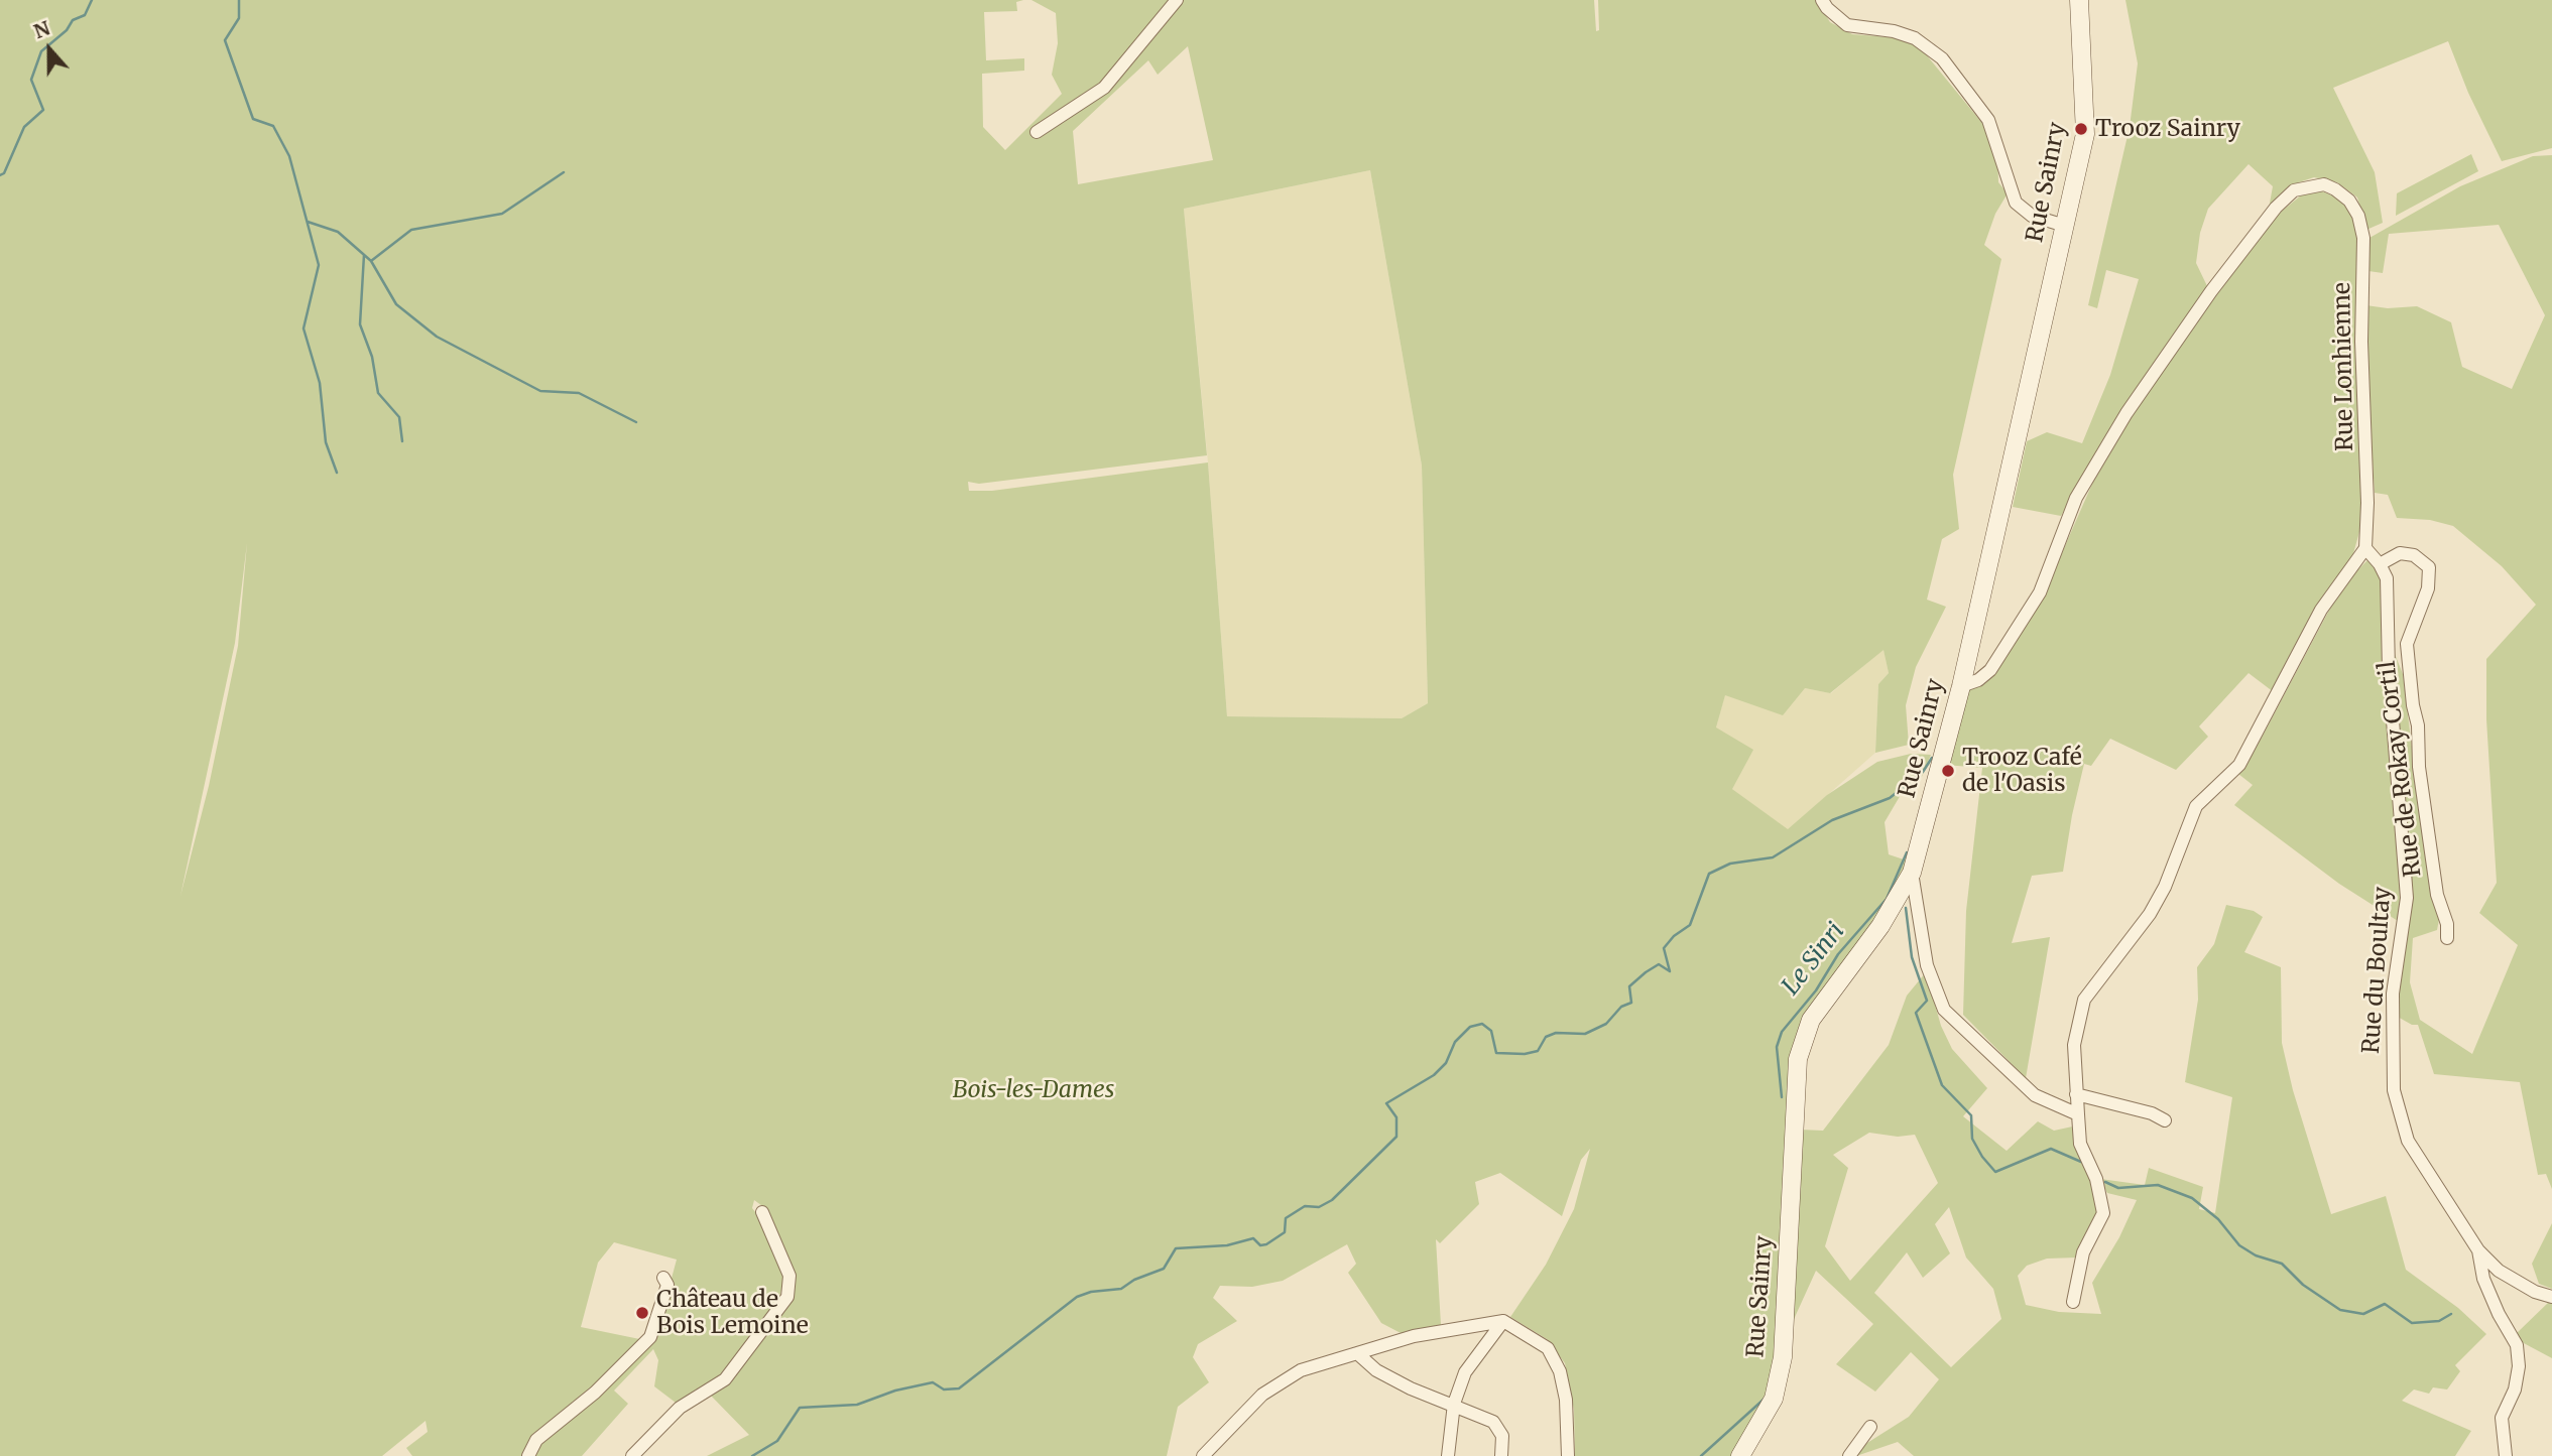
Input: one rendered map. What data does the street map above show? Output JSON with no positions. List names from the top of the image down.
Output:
{
  "streets": {
    "street": [
      "Rue Sainry",
      "Rue Lonhienne",
      "Rue de Rokay Cortil",
      "Rue du Boultay"
    ]
  },
  "crossings": [
    ["Rue Sainry", "Rue Lonhienne"],
    ["Rue Lonhienne", "Rue du Boultay"],
    ["Rue de Rokay Cortil", "Rue du Boultay"]
  ],
  "water": ["Le Sinri"],
  "parks": ["Bois-les-Dames"],
  "places": ["Trooz Sainry", "Trooz Café de l'Oasis", "Château de Bois Lemoine"],
  "north": "top"
}
